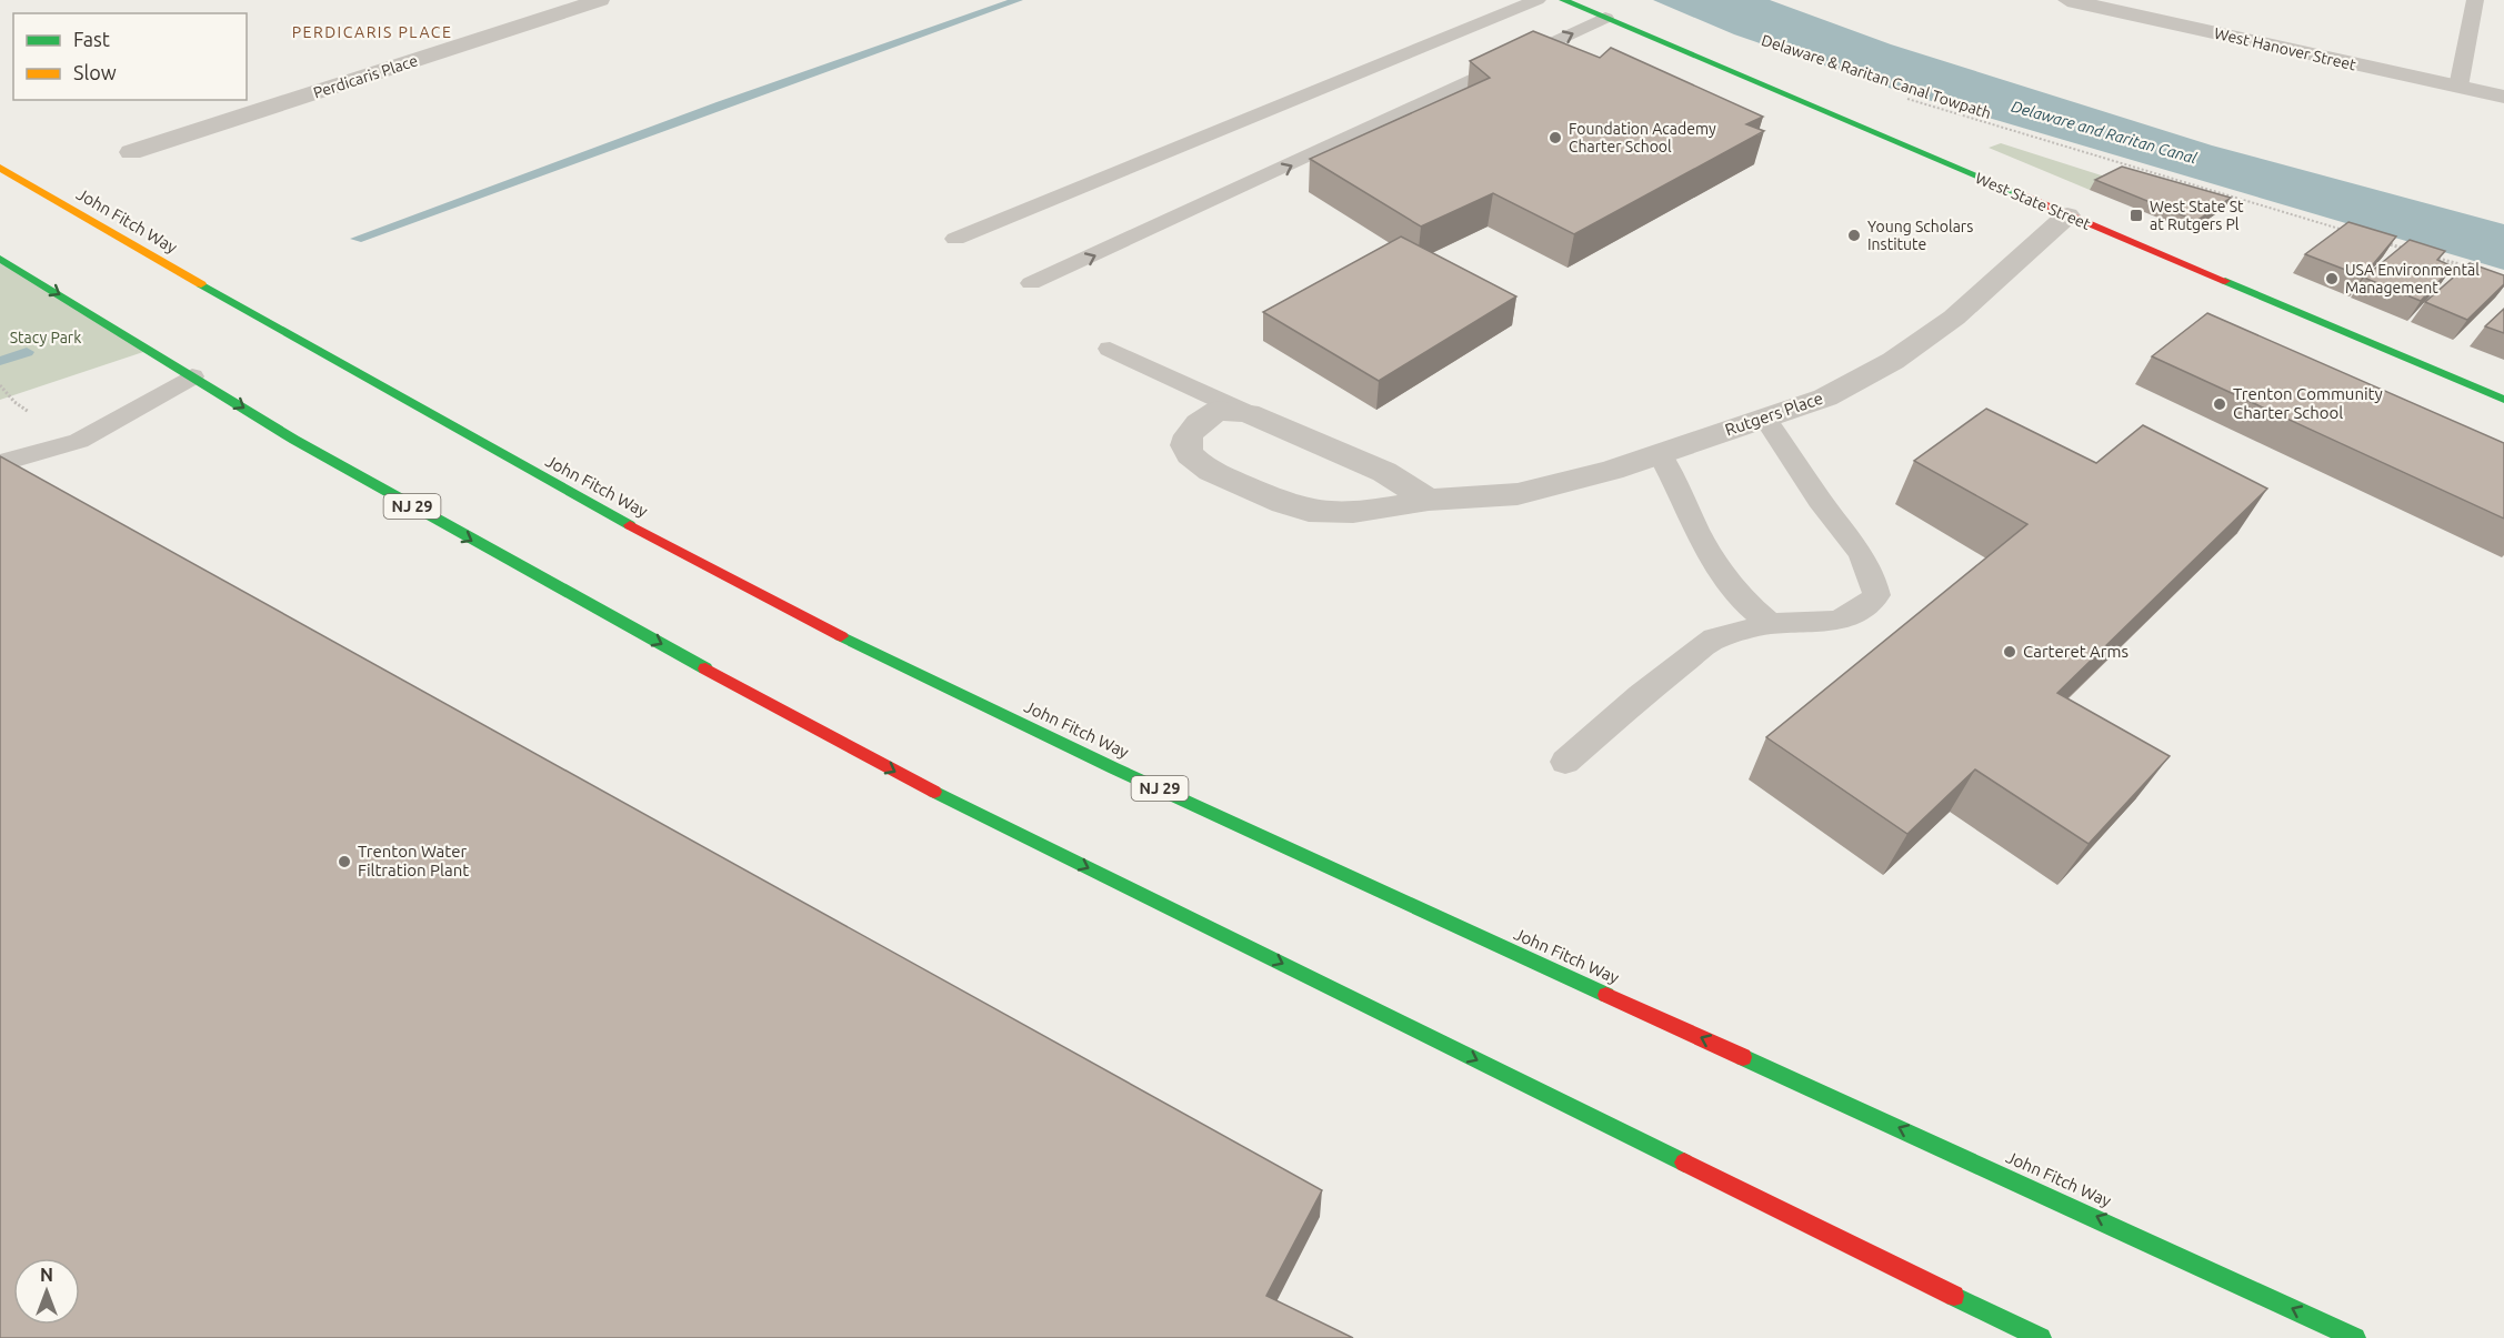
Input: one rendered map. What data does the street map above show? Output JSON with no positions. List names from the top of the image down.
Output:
{
  "streets": {
    "main road": ["West State Street", "John Fitch Way", "NJ 29"],
    "street": ["West Hanover Street", "Perdicaris Place", "Rutgers Place"],
    "path": ["Delaware & Raritan Canal Towpath"]
  },
  "crossings": [
    ["West State Street", "Rutgers Place"]
  ],
  "districts": ["PERDICARIS PLACE"],
  "water": ["Delaware and Raritan Canal"],
  "parks": ["Stacy Park"],
  "places": {
    "other": [
      "Foundation Academy Charter School",
      "Young Scholars Institute",
      "USA Environmental Management",
      "Trenton Community Charter School",
      "Carteret Arms",
      "Trenton Water Filtration Plant"
    ],
    "transit": ["West State St at Rutgers Pl"]
  },
  "legend": ["Fast", "Slow"],
  "north": "top"
}
